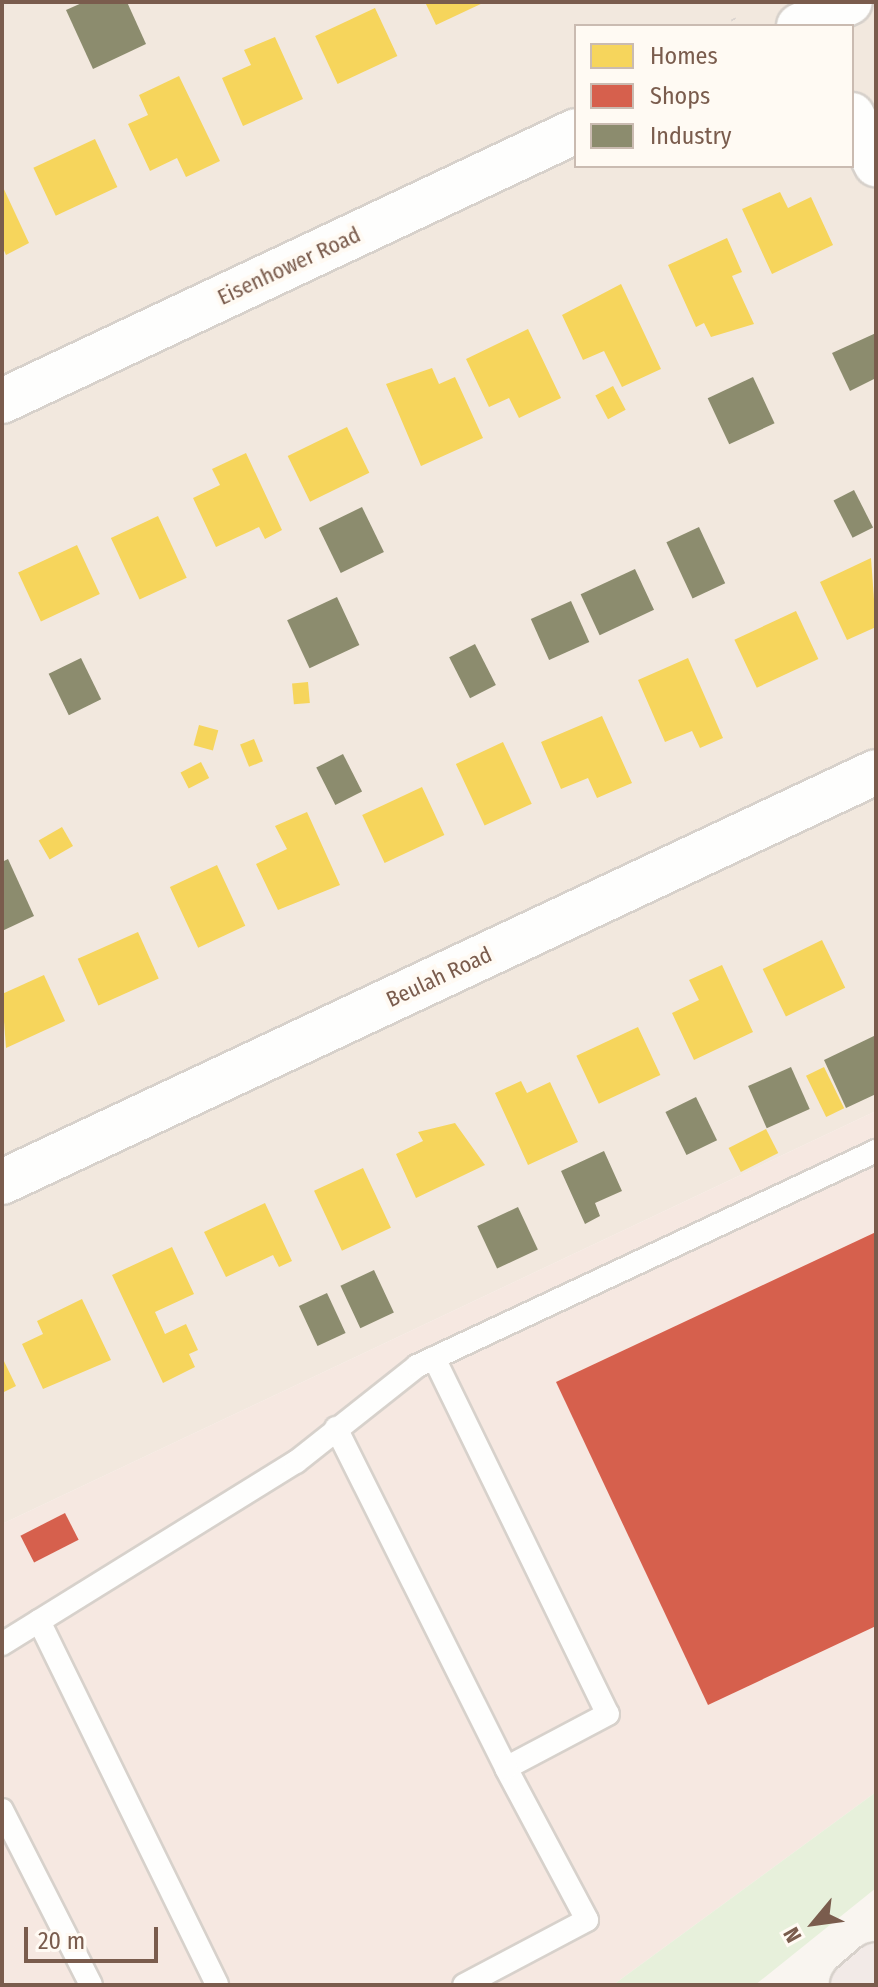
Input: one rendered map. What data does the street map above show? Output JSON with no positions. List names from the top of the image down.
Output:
{
  "streets": {
    "street": ["Eisenhower Road", "Beulah Road"]
  },
  "legend": ["Homes", "Shops", "Industry"],
  "scale_bar": "20 m",
  "north": "bottom left"
}
